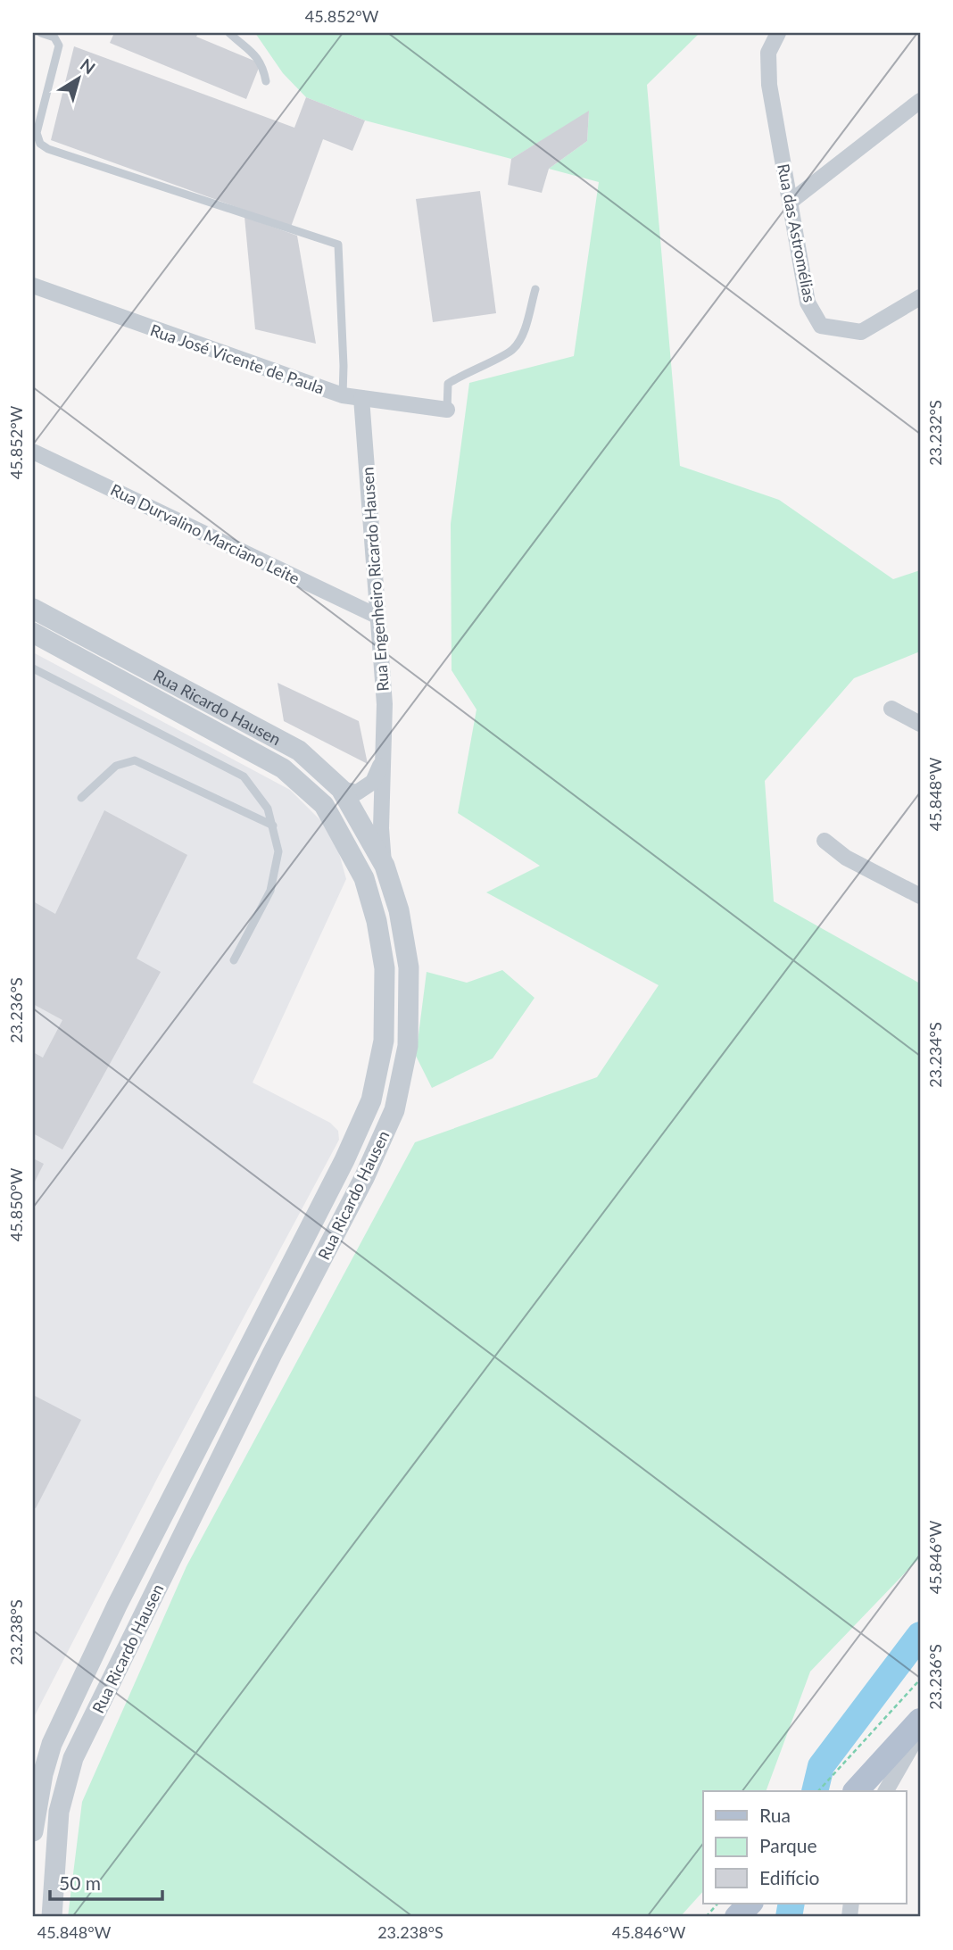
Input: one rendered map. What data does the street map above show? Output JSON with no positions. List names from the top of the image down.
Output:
{
  "streets": {
    "street": [
      "Rua das Astromélias",
      "Rua José Vicente de Paula",
      "Rua Durvalino Marciano Leite",
      "Rua Engenheiro Ricardo Hausen",
      "Rua Ricardo Hausen"
    ]
  },
  "crossings": [
    ["Rua José Vicente de Paula", "Rua Engenheiro Ricardo Hausen"],
    ["Rua Durvalino Marciano Leite", "Rua Engenheiro Ricardo Hausen"],
    ["Rua Engenheiro Ricardo Hausen", "Rua Ricardo Hausen"]
  ],
  "legend": ["Rua", "Parque", "Edifício"],
  "scale_bar": "50 m",
  "north": "top right",
  "coordinates": [
    "45.852°W",
    "23.232°S",
    "45.848°W",
    "23.236°S",
    "23.234°S",
    "45.850°W",
    "45.846°W",
    "23.238°S"
  ]
}
